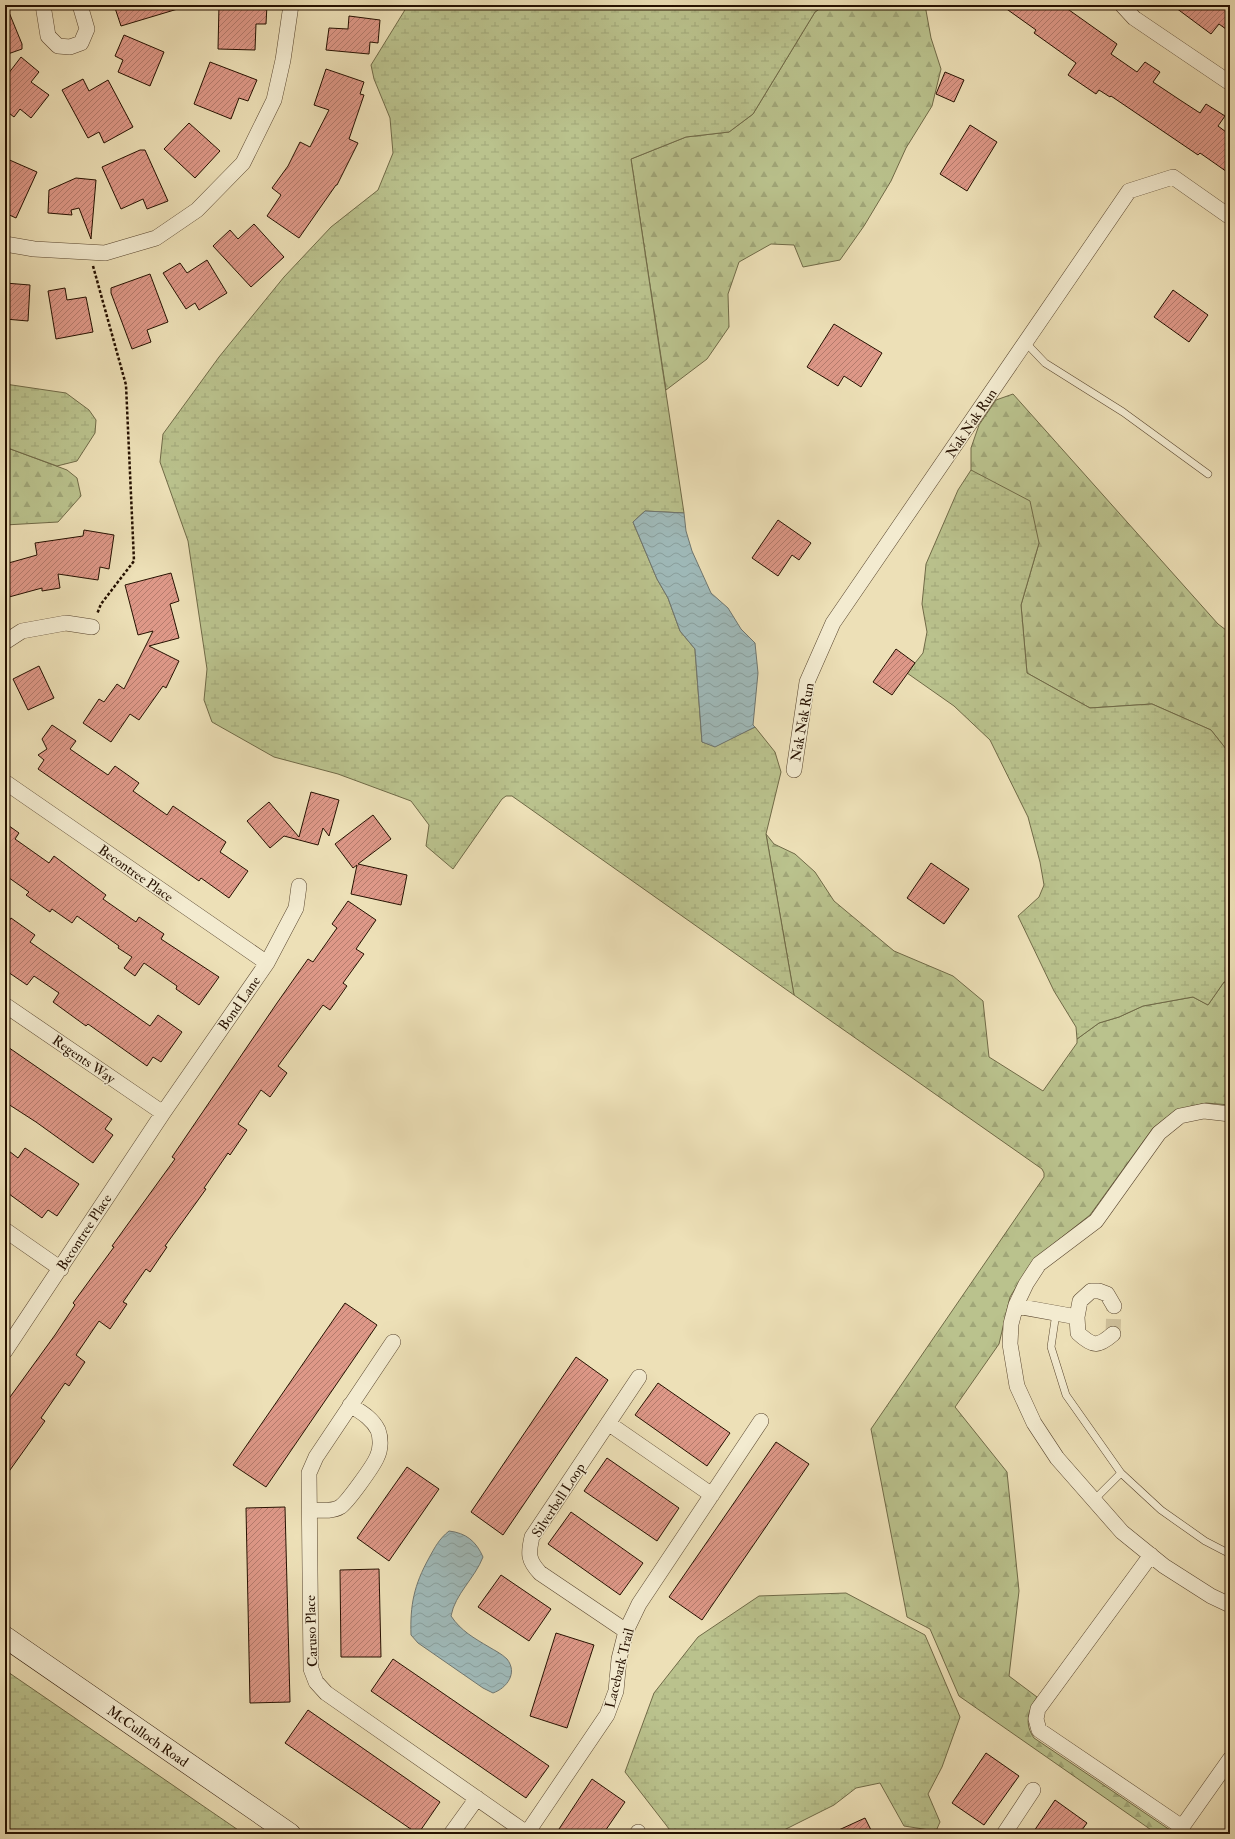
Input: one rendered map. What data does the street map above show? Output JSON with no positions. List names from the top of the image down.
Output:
{
  "streets": {
    "main road": ["McCulloch Road"],
    "street": [
      "Nak Nak Run",
      "Becontree Place",
      "Bond Lane",
      "Regents Way",
      "Silverbell Loop",
      "Caruso Place",
      "Lacebark Trail"
    ]
  },
  "crossings": [
    ["Becontree Place", "Bond Lane"],
    ["Becontree Place", "Regents Way"],
    ["Bond Lane", "Regents Way"],
    ["Silverbell Loop", "Lacebark Trail"],
    ["Caruso Place", "Lacebark Trail"]
  ]
}
